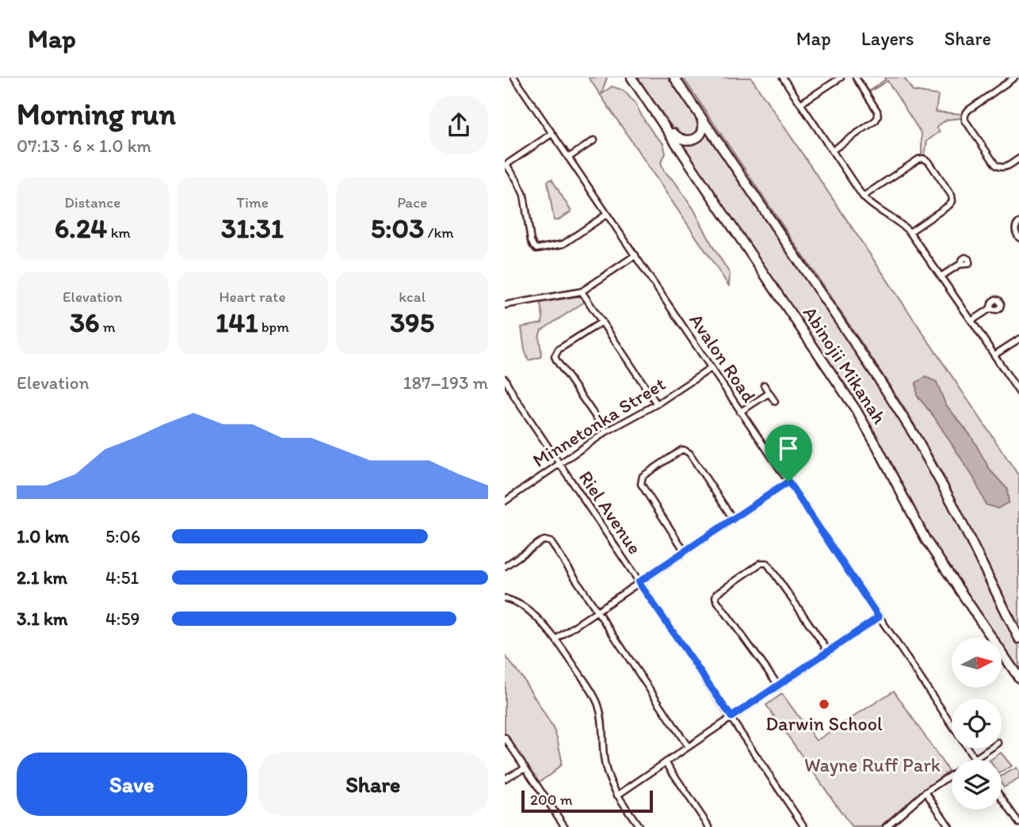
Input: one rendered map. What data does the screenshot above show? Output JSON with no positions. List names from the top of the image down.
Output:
{
  "streets": {
    "main road": ["Abinojii Mikanah"],
    "street": ["Avalon Road", "Minnetonka Street", "Riel Avenue"]
  },
  "crossings": [
    ["Avalon Road", "Minnetonka Street"],
    ["Minnetonka Street", "Riel Avenue"]
  ],
  "parks": ["Wayne Ruff Park"],
  "places": ["Darwin School"],
  "scale_bar": "200 m",
  "north": "right",
  "page": {
    "header": "Map",
    "nav": ["Map", "Layers", "Share"],
    "heading": ["Morning run", "07:13 · 6 × 1.0 km"],
    "stats": [
      ["Distance", "6.24 km"],
      ["Time", "31:31"],
      ["Pace", "5:03 /km"],
      ["Elevation", "36 m"],
      ["Heart rate", "141 bpm"],
      ["kcal", "395"]
    ],
    "chart": ["Elevation", "187–193 m"],
    "list": [
      {
        "name": "1.0 km",
        "note": "5:06"
      },
      {
        "name": "2.1 km",
        "note": "4:51"
      },
      {
        "name": "3.1 km",
        "note": "4:59"
      }
    ],
    "buttons": ["Save", "Share"],
    "scale": "200 m"
  }
}
